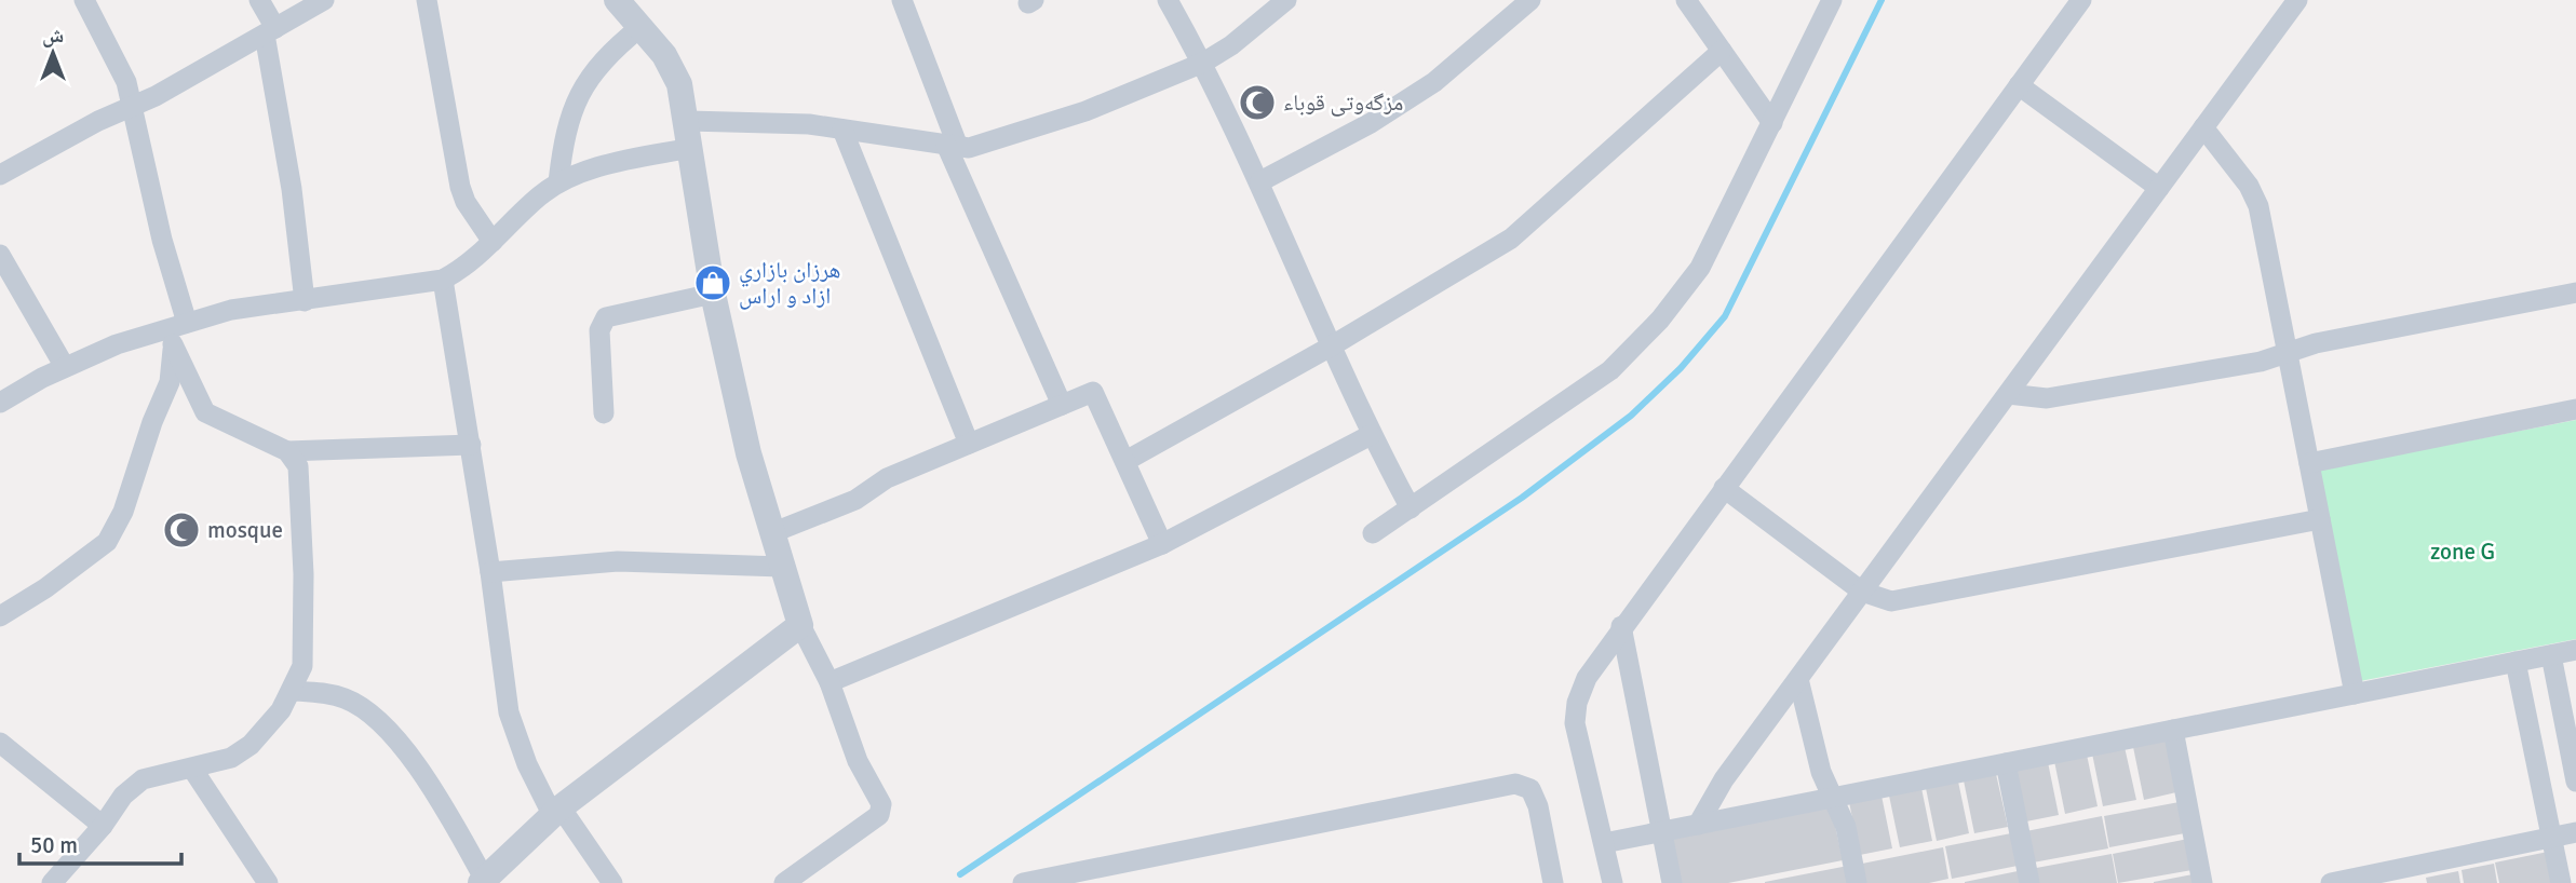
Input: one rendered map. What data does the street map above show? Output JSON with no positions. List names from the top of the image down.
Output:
{
  "parks": ["zone G"],
  "places": {
    "mosque": ["مزگەوتی قوباء", "mosque"],
    "shop": ["هرزان بازاري ازاد و اراس"]
  },
  "scale_bar": "50 m",
  "north": "top"
}
